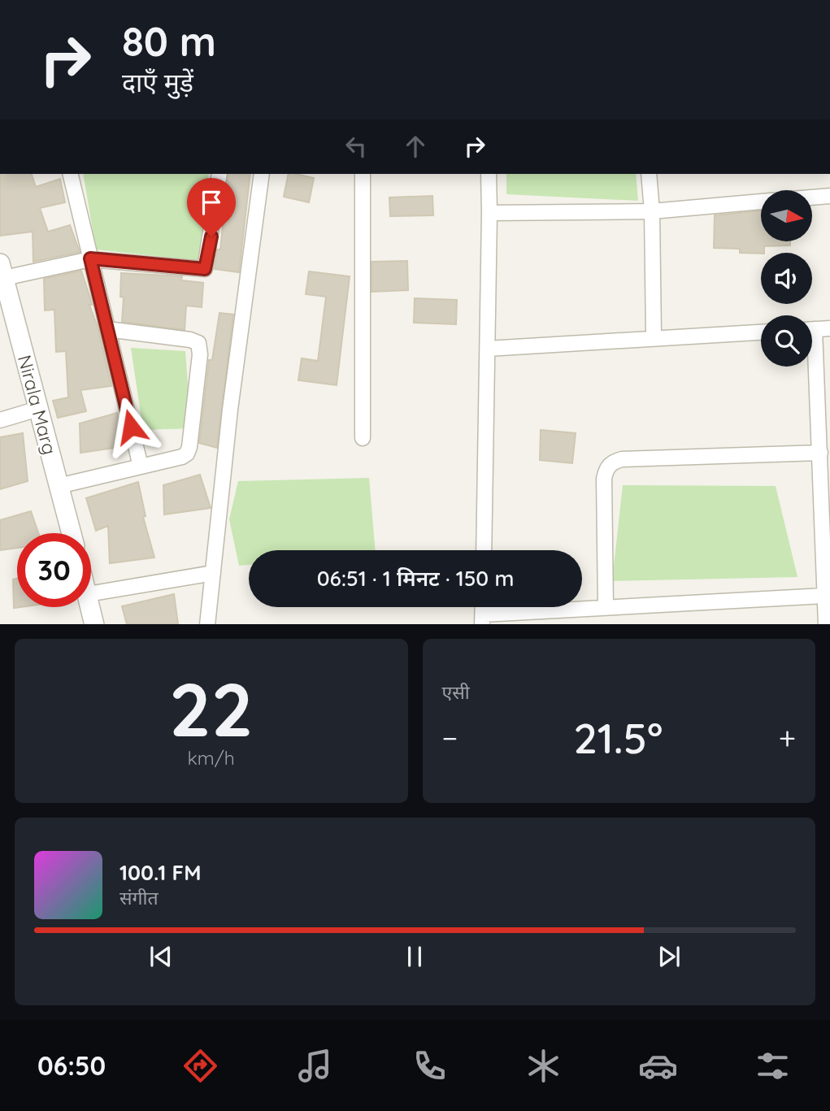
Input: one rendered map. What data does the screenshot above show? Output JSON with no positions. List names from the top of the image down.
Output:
{
  "streets": {
    "street": ["Nirala Marg"]
  },
  "north": "right",
  "page": {
    "turn": ["80 m", "दाएँ मुड़ें"],
    "limit": "30",
    "trip": "06:51 · 1 मिनट · 150 m",
    "tile": [
      ["22", "km/h"],
      "एसी"
    ],
    "heat": ["−", "21.5°", "+"],
    "song": ["100.1 FM", "संगीत"],
    "tabs": "06:50"
  }
}
